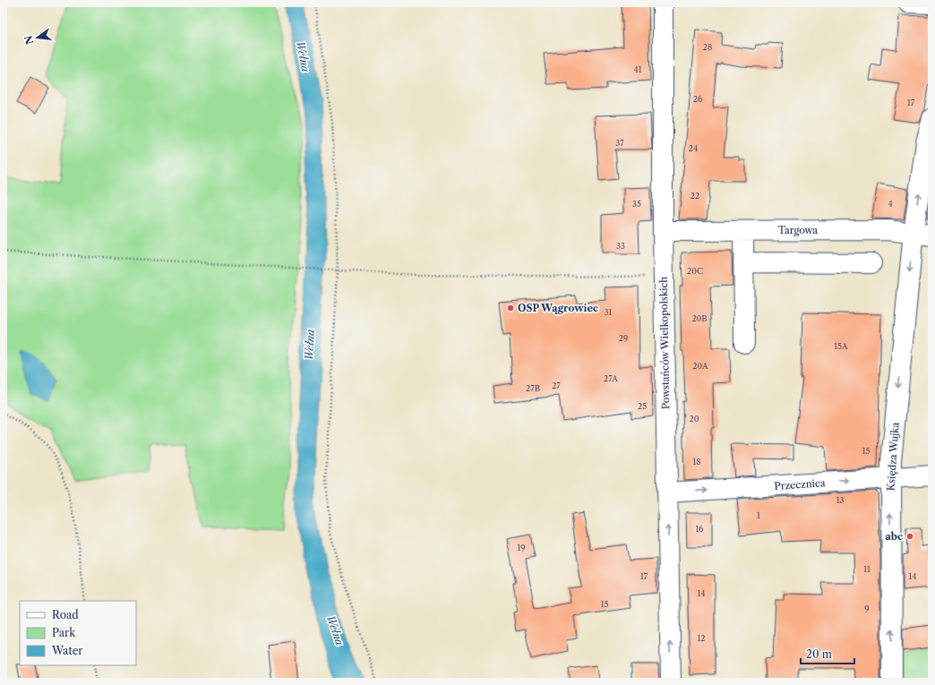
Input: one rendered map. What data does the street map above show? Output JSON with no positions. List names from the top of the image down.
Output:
{
  "streets": {
    "street": [
      "Targowa",
      "Powstańców Wielkopolskich",
      "Księdza Wujka",
      "Przecznica"
    ]
  },
  "crossings": [
    ["Targowa", "Powstańców Wielkopolskich"],
    ["Targowa", "Księdza Wujka"],
    ["Powstańców Wielkopolskich", "Przecznica"],
    ["Księdza Wujka", "Przecznica"]
  ],
  "one_way": ["Przecznica"],
  "water": ["Wełna"],
  "places": ["OSP Wągrowiec", "abc"],
  "house_numbers": [
    "28",
    "41",
    "26",
    "17",
    "37",
    "24",
    "22",
    "35",
    "4",
    "33",
    "20C",
    "31",
    "20B",
    "29",
    "15A",
    "20A",
    "27A",
    "27",
    "27B",
    "25",
    "20",
    "15",
    "18",
    "13",
    "1",
    "16",
    "19",
    "11",
    "17",
    "14",
    "14",
    "15",
    "9",
    "12"
  ],
  "legend": ["Road", "Park", "Water"],
  "scale_bar": "20 m",
  "north": "left"
}
